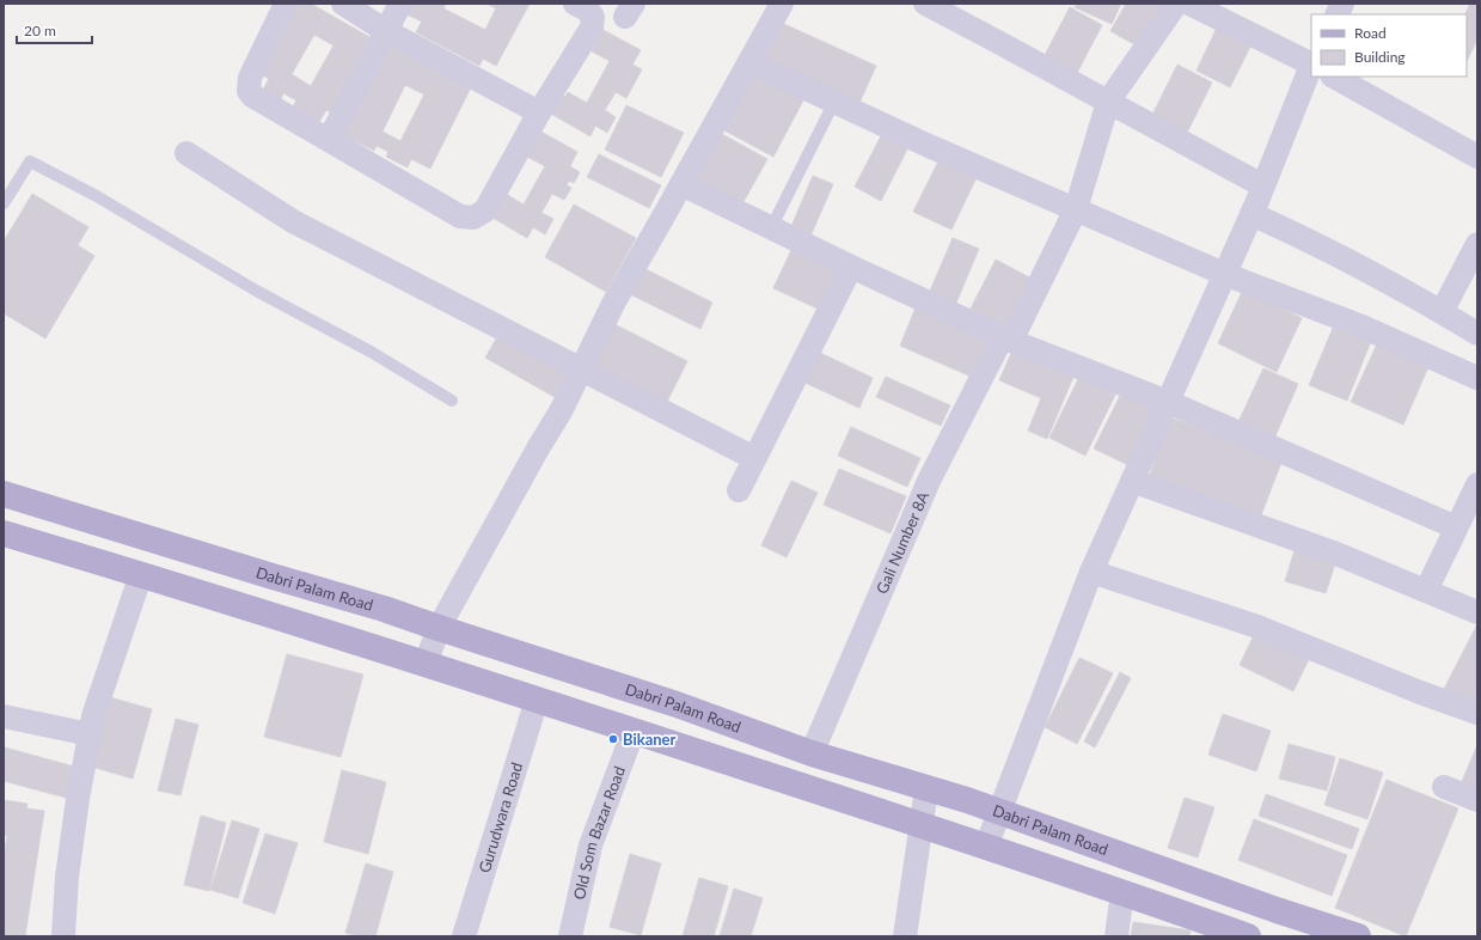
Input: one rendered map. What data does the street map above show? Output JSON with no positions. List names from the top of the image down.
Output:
{
  "streets": {
    "main road": ["Dabri Palam Road"],
    "street": ["Gali Number 8A", "Gurudwara Road", "Old Som Bazar Road"]
  },
  "crossings": [
    ["Gali Number 8A", "Dabri Palam Road"]
  ],
  "places": ["Bikaner"],
  "legend": ["Road", "Building"],
  "scale_bar": "20 m"
}
